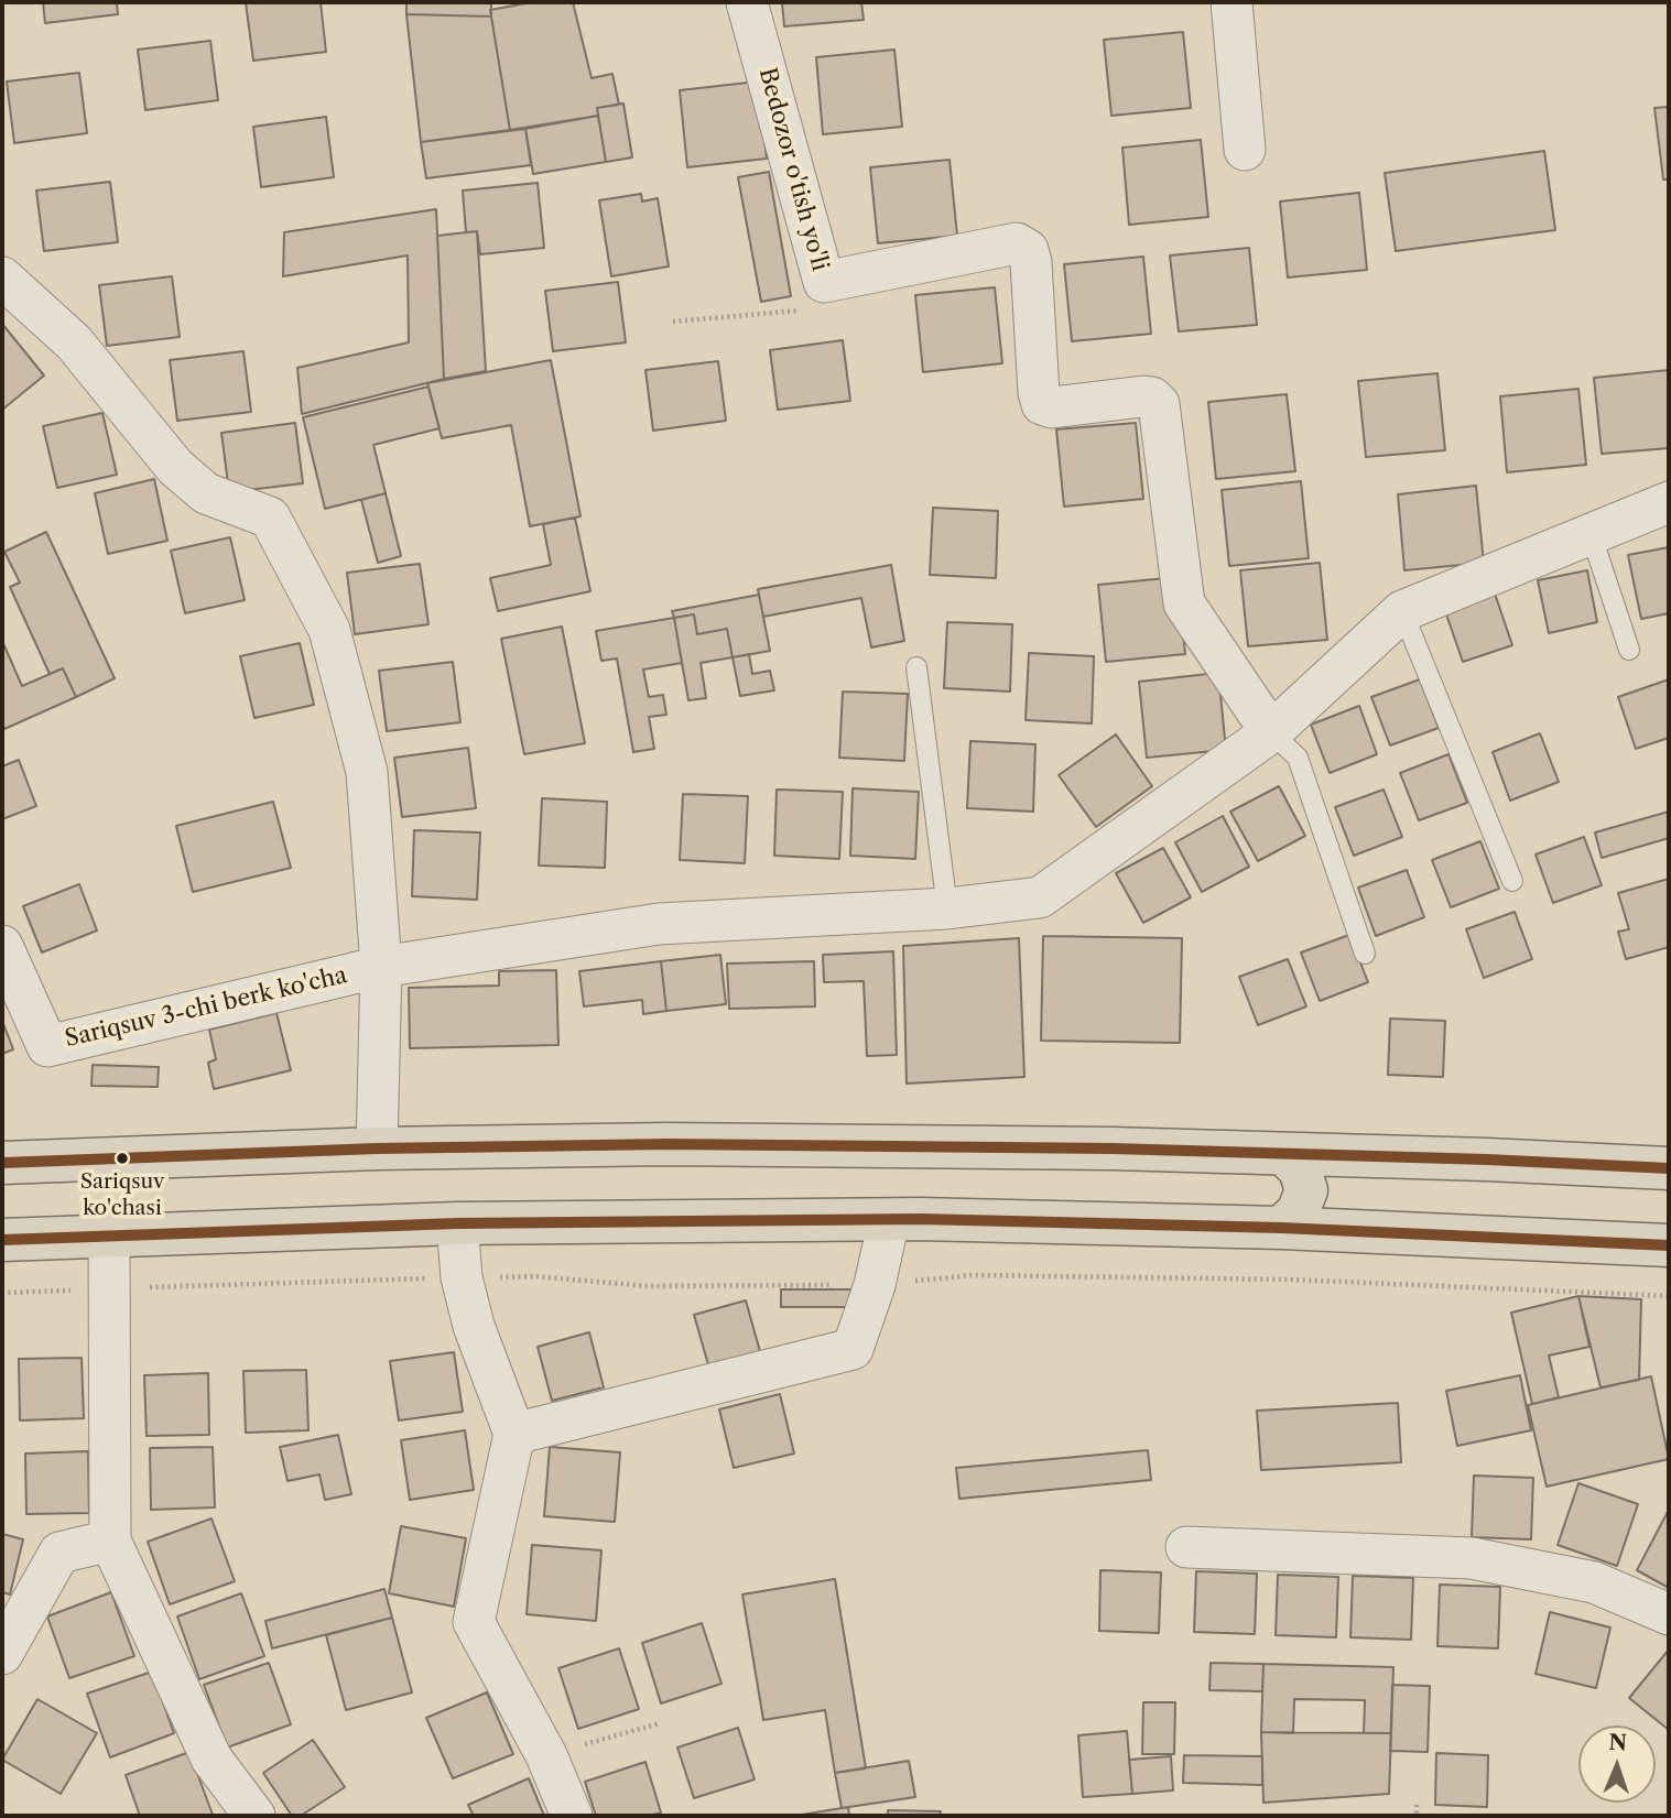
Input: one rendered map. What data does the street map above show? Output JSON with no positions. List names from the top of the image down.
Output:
{
  "streets": {
    "street": ["Bedozor o'tish yo'li", "Sariqsuv 3-chi berk ko'cha"]
  },
  "places": ["Sariqsuv ko'chasi"],
  "north": "top"
}
